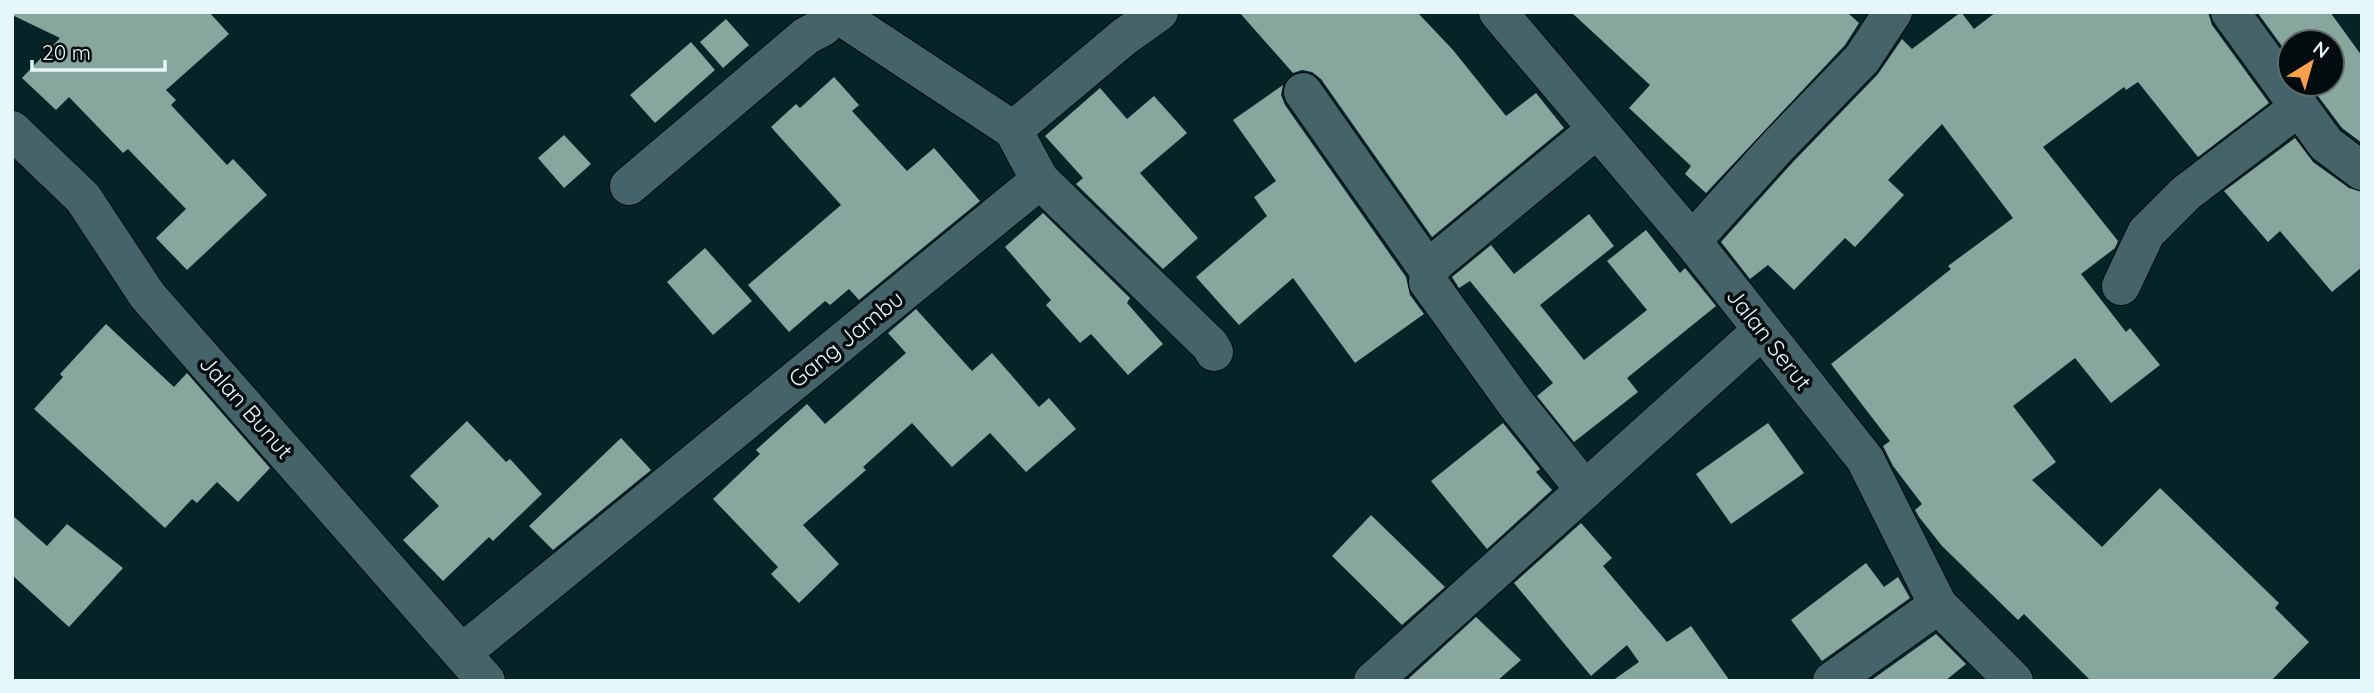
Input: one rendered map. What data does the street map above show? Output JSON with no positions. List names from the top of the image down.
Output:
{
  "streets": {
    "street": ["Gang Jambu", "Jalan Serut", "Jalan Bunut"]
  },
  "crossings": [
    ["Gang Jambu", "Jalan Bunut"]
  ],
  "scale_bar": "20 m",
  "north": "top right"
}
